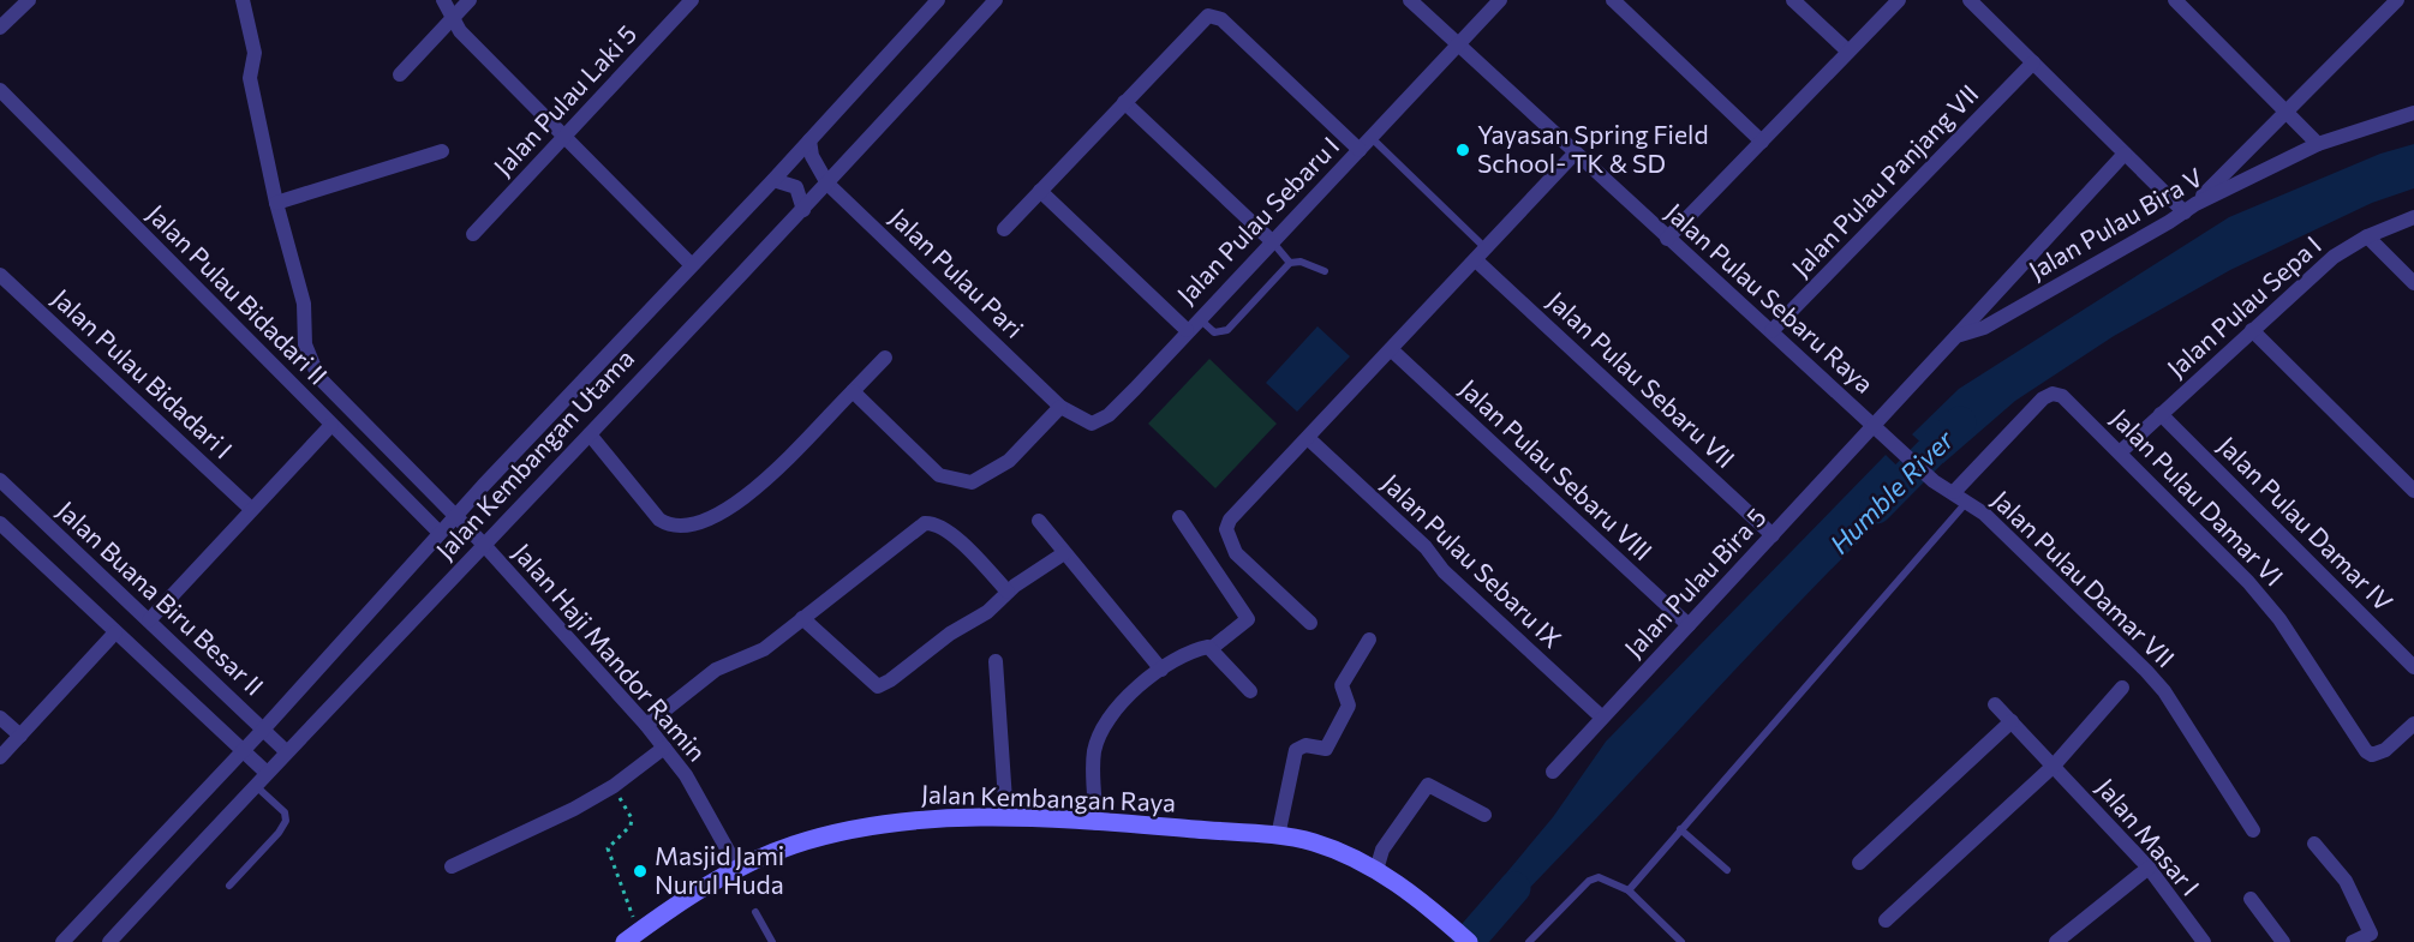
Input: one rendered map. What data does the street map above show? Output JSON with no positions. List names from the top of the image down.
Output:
{
  "streets": {
    "street": [
      "Jalan Pulau Laki 5",
      "Jalan Pulau Panjang VII",
      "Jalan Pulau Sebaru I",
      "Jalan Pulau Bira V",
      "Jalan Pulau Pari",
      "Jalan Pulau Bidadari II",
      "Jalan Pulau Sebaru Raya",
      "Jalan Pulau Sepa I",
      "Jalan Pulau Bidadari I",
      "Jalan Pulau Sebaru VII",
      "Jalan Kembangan Utama",
      "Jalan Pulau Sebaru VIII",
      "Jalan Pulau Damar VI",
      "Jalan Pulau Damar IV",
      "Jalan Pulau Sebaru IX",
      "Jalan Pulau Damar VII",
      "Jalan Pulau Bira 5",
      "Jalan Buana Biru Besar II",
      "Jalan Haji Mandor Ramin",
      "Jalan Kembangan Raya",
      "Jalan Masar I"
    ]
  },
  "crossings": [
    ["Jalan Pulau Panjang VII", "Jalan Pulau Sebaru Raya"],
    ["Jalan Pulau Sebaru I", "Jalan Pulau Pari"],
    ["Jalan Pulau Sebaru I", "Jalan Pulau Sebaru Raya"],
    ["Jalan Pulau Bira V", "Jalan Pulau Sebaru Raya"],
    ["Jalan Pulau Bira V", "Jalan Pulau Bira 5"],
    ["Jalan Pulau Pari", "Jalan Kembangan Utama"],
    ["Jalan Pulau Bidadari II", "Jalan Kembangan Utama"],
    ["Jalan Pulau Sebaru Raya", "Jalan Pulau Damar VII"],
    ["Jalan Pulau Sebaru Raya", "Jalan Pulau Bira 5"],
    ["Jalan Pulau Sepa I", "Jalan Pulau Damar VI"],
    ["Jalan Pulau Sepa I", "Jalan Pulau Damar IV"],
    ["Jalan Pulau Sebaru VII", "Jalan Pulau Bira 5"],
    ["Jalan Kembangan Utama", "Jalan Buana Biru Besar II"],
    ["Jalan Kembangan Utama", "Jalan Haji Mandor Ramin"],
    ["Jalan Pulau Sebaru VIII", "Jalan Pulau Bira 5"],
    ["Jalan Pulau Damar VI", "Jalan Pulau Damar VII"],
    ["Jalan Pulau Sebaru IX", "Jalan Pulau Bira 5"],
    ["Jalan Haji Mandor Ramin", "Jalan Kembangan Raya"]
  ],
  "water": ["Humble River"],
  "places": ["Yayasan Spring Field School- TK & SD", "Masjid Jami Nurul Huda"]
}
